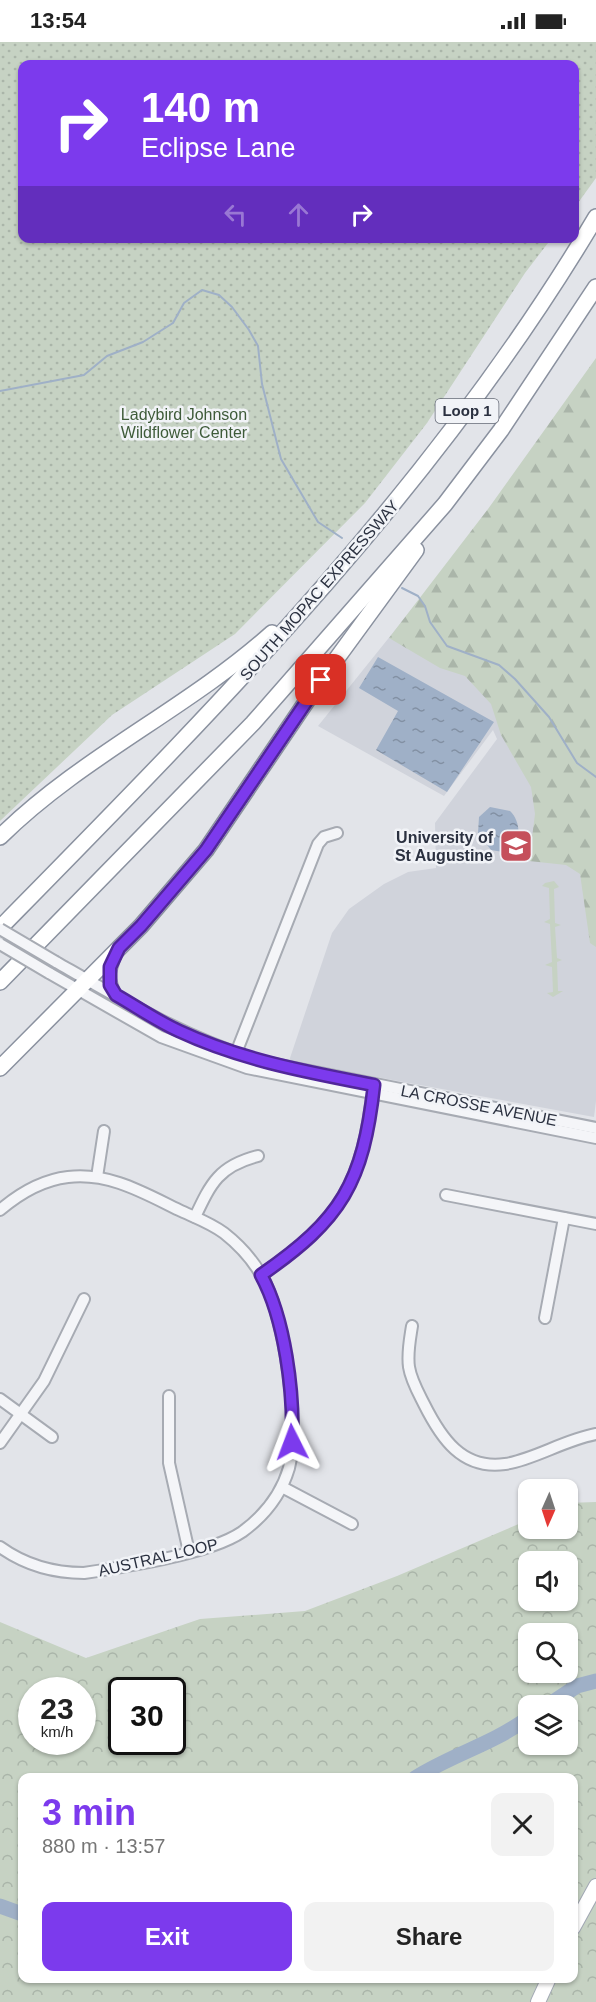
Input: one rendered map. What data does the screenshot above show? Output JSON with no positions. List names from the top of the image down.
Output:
{
  "streets": {
    "highway": ["Loop 1", "SOUTH MOPAC EXPRESSWAY"],
    "street": ["LA CROSSE AVENUE", "AUSTRAL LOOP"]
  },
  "crossings": [
    ["SOUTH MOPAC EXPRESSWAY", "LA CROSSE AVENUE"]
  ],
  "parks": ["Ladybird Johnson Wildflower Center"],
  "places": {
    "school or university": ["University of St Augustine"]
  },
  "north": "bottom",
  "page": {
    "status": "13:54",
    "turn": ["140 m", "Eclipse Lane"],
    "speed": "23 km/h",
    "limit": "30",
    "heading": ["3 min", "880 m · 13:57"],
    "buttons": ["Exit", "Share"]
  }
}
